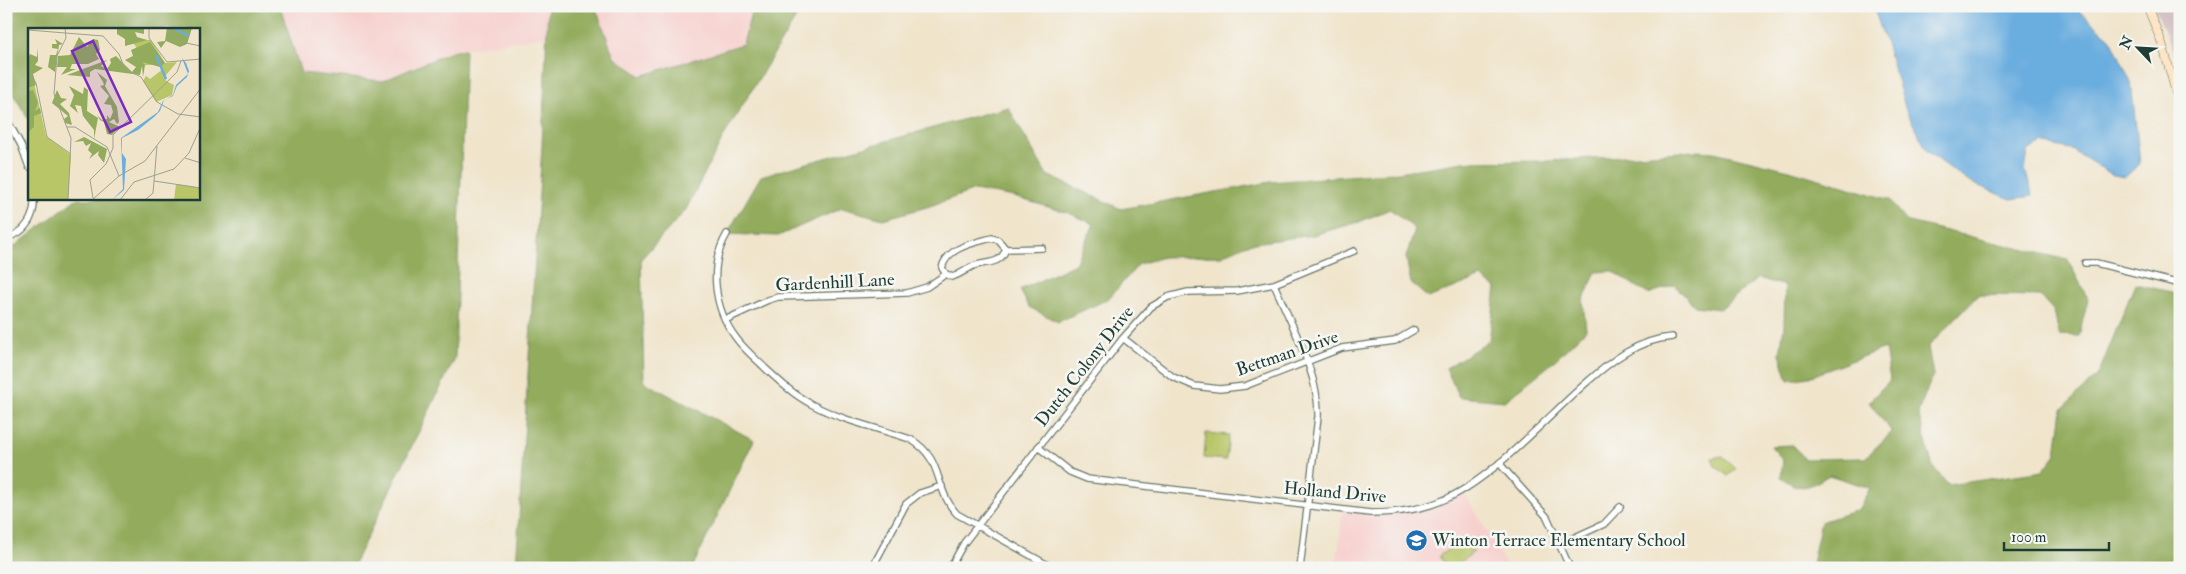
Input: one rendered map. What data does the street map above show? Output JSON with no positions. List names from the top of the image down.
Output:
{
  "streets": {
    "street": [
      "Gardenhill Lane",
      "Bettman Drive",
      "Dutch Colony Drive",
      "Holland Drive"
    ]
  },
  "crossings": [
    ["Bettman Drive", "Dutch Colony Drive"],
    ["Dutch Colony Drive", "Holland Drive"]
  ],
  "places": {
    "school or university": ["Winton Terrace Elementary School"]
  },
  "scale_bar": "100 m",
  "north": "top left"
}
